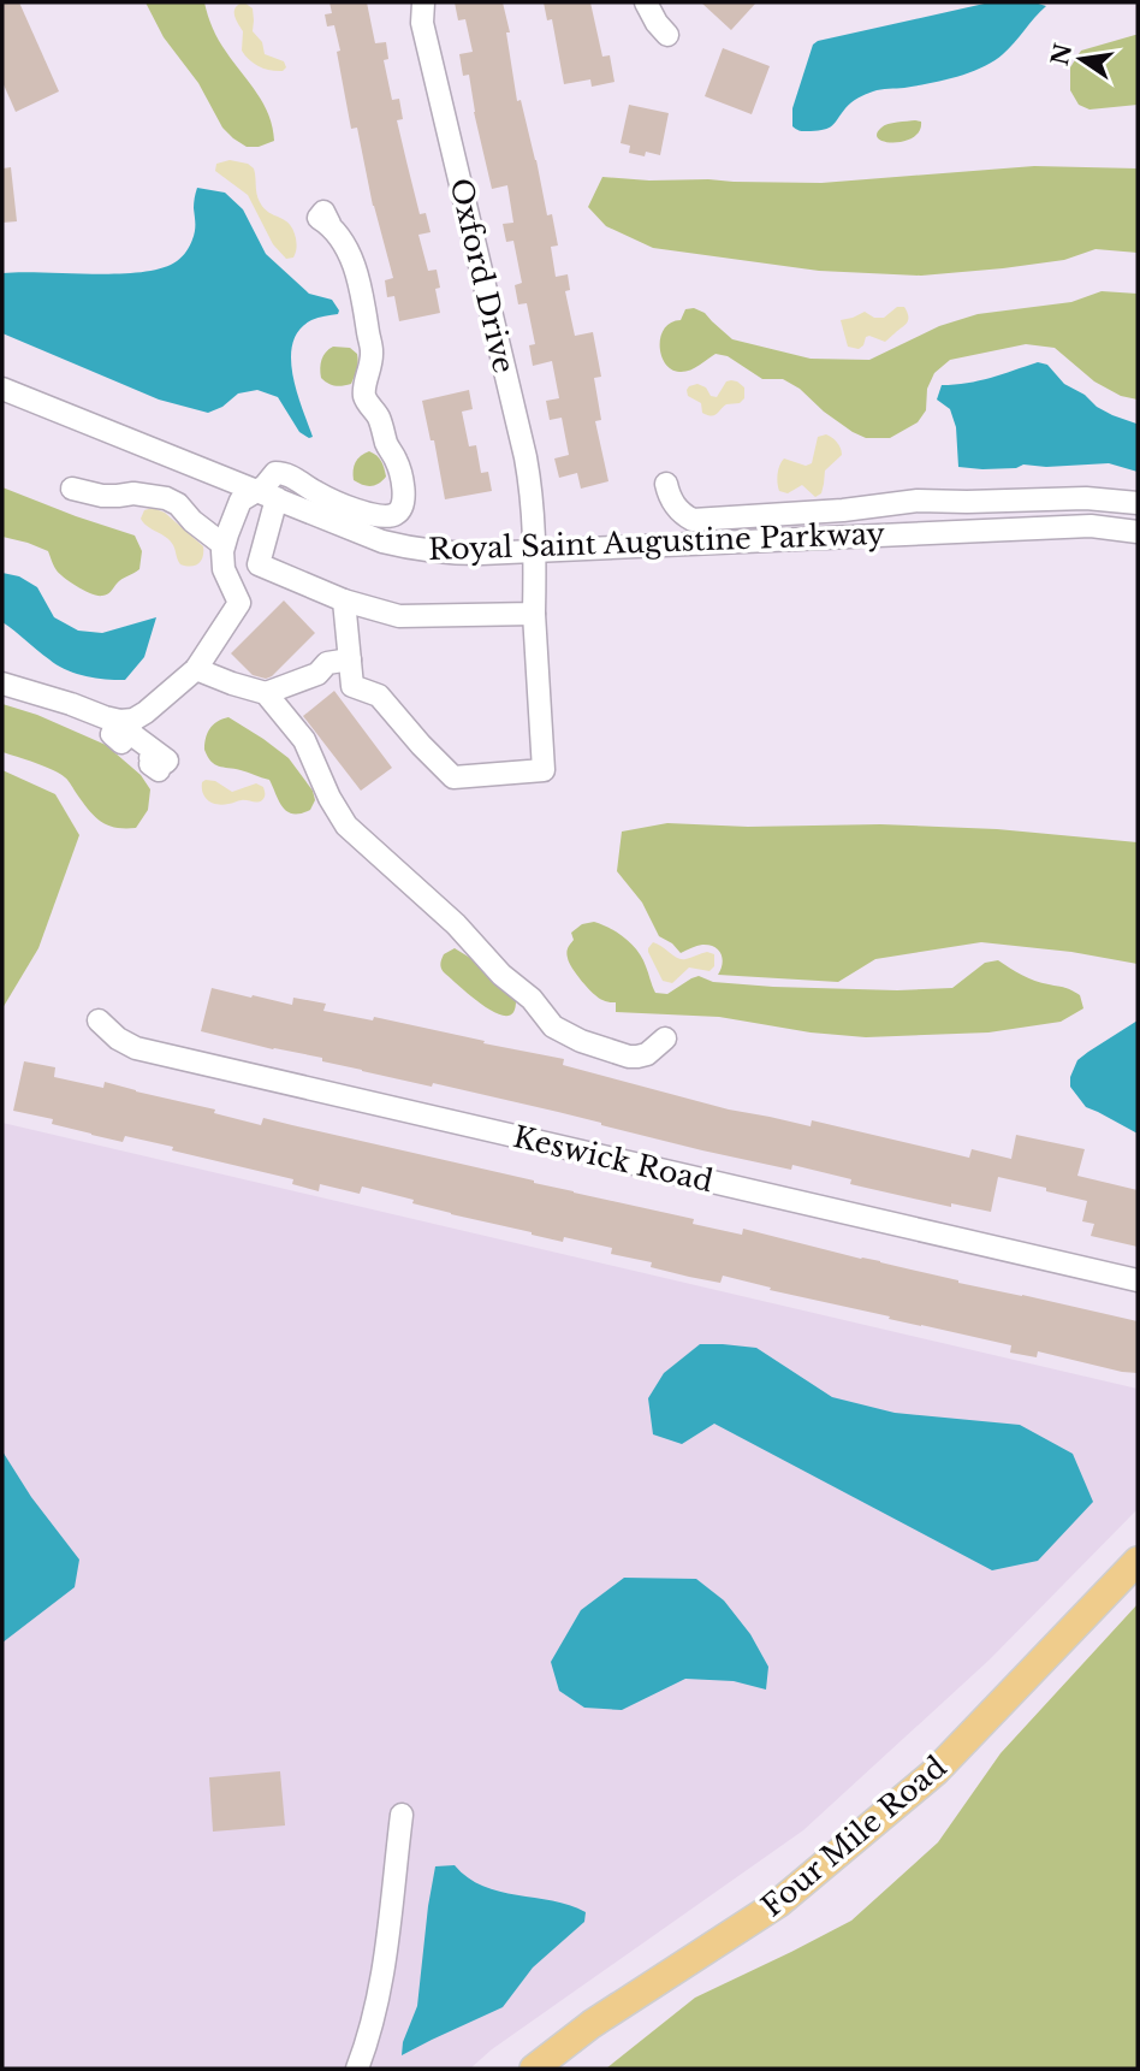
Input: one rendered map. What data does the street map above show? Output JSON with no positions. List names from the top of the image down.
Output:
{
  "streets": {
    "main road": ["Four Mile Road"],
    "street": ["Oxford Drive", "Royal Saint Augustine Parkway", "Keswick Road"]
  },
  "crossings": [
    ["Oxford Drive", "Royal Saint Augustine Parkway"]
  ],
  "north": "left"
}
